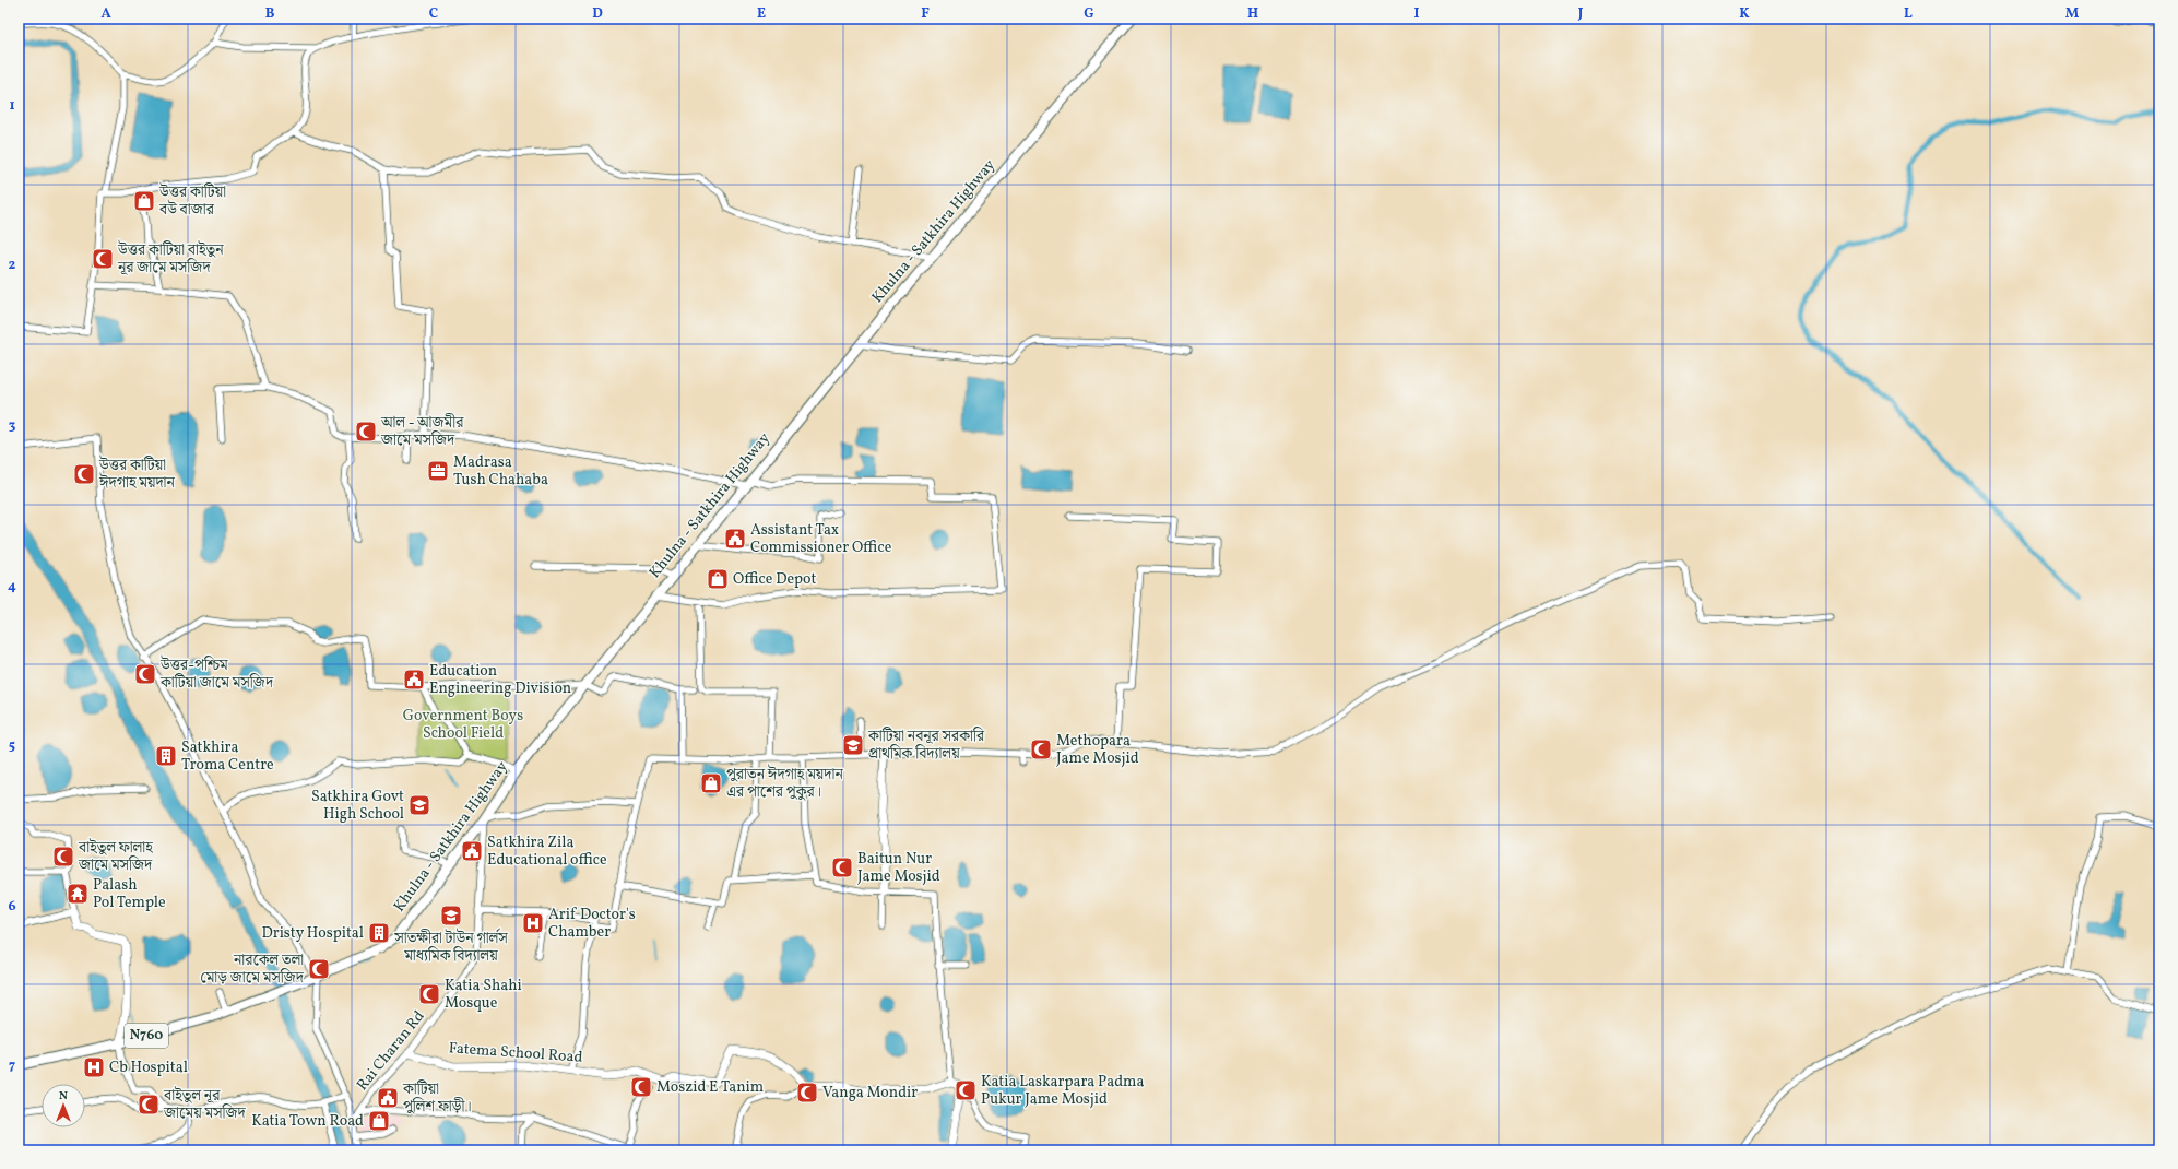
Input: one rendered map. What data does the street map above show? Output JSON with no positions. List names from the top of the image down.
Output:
{
  "streets": {
    "highway": ["Khulna - Satkhira Highway", "N760"],
    "main road": ["Fatema School Road"],
    "street": ["Rai Charan Rd"]
  },
  "crossings": [
    ["Khulna - Satkhira Highway", "N760"],
    ["Khulna - Satkhira Highway", "Rai Charan Rd"],
    ["Rai Charan Rd", "Fatema School Road"]
  ],
  "parks": ["Government Boys School Field"],
  "places": {
    "shop": [
      "উত্তর কাটিয়া বউ বাজার",
      "Office Depot",
      "পুরাতন ঈদগাহ ময়দান এর পাশের পুকুর।",
      "Katia Town Road"
    ],
    "mosque": [
      "উত্তর কাটিয়া বাইতুন নূর জামে মসজিদ",
      "আল - আজমীর জামে মসজিদ",
      "উত্তর কাটিয়া ঈদগাহ ময়দান",
      "উত্তর-পশ্চিম কাটিয়া জামে মসজিদ",
      "Methopara Jame Mosjid",
      "বাইতুল ফালাহ জামে মসজিদ",
      "Baitun Nur Jame Mosjid",
      "নারকেল তলা মোড় জামে মসজিদ",
      "Katia Shahi Mosque",
      "Moszid E Tanim",
      "Katia Laskarpara Padma Pukur Jame Mosjid",
      "Vanga Mondir",
      "বাইতুল নূর জামেয় মসজিদ"
    ],
    "office": ["Madrasa Tush Chahaba"],
    "public building": [
      "Assistant Tax Commissioner Office",
      "Education Engineering Division",
      "Satkhira Zila Educational office",
      "কাটিয়া পুলিশ ফাড়ী।"
    ],
    "school or university": ["কাটিয়া নবনূর সরকারি প্রাথমিক বিদ্যালয়", "Satkhira Govt High School", "সাতক্ষীরা টাউন গার্লস মাধ্যমিক বিদ্যালয়"],
    "building": ["Satkhira Troma Centre", "Dristy Hospital"],
    "temple": ["Palash Pol Temple"],
    "hospital": ["Arif Doctor's Chamber", "Cb Hospital"]
  },
  "north": "top",
  "grid": {
    "columns": [
      "A",
      "B",
      "C",
      "D",
      "E",
      "F",
      "G",
      "H",
      "I",
      "J",
      "K",
      "L",
      "M"
    ],
    "rows": [
      "1",
      "2",
      "3",
      "4",
      "5",
      "6",
      "7"
    ]
  }
}
